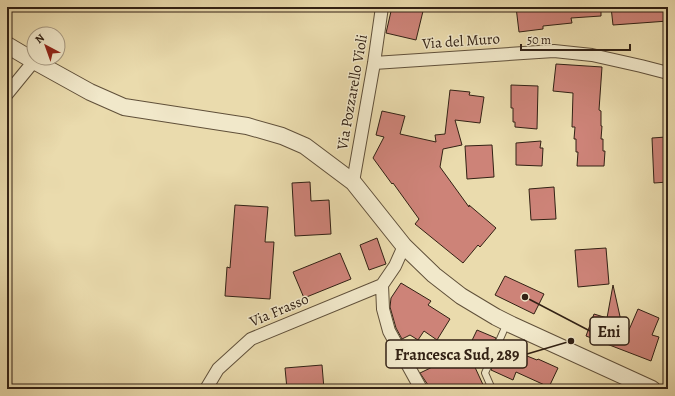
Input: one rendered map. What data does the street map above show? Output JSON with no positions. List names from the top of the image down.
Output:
{
  "streets": {
    "street": ["Via del Muro", "Via Pozzarello Violi", "Via Frasso"]
  },
  "crossings": [
    ["Via del Muro", "Via Pozzarello Violi"]
  ],
  "places": ["Eni", "Francesca Sud, 289"],
  "scale_bar": "50 m",
  "north": "top left"
}
